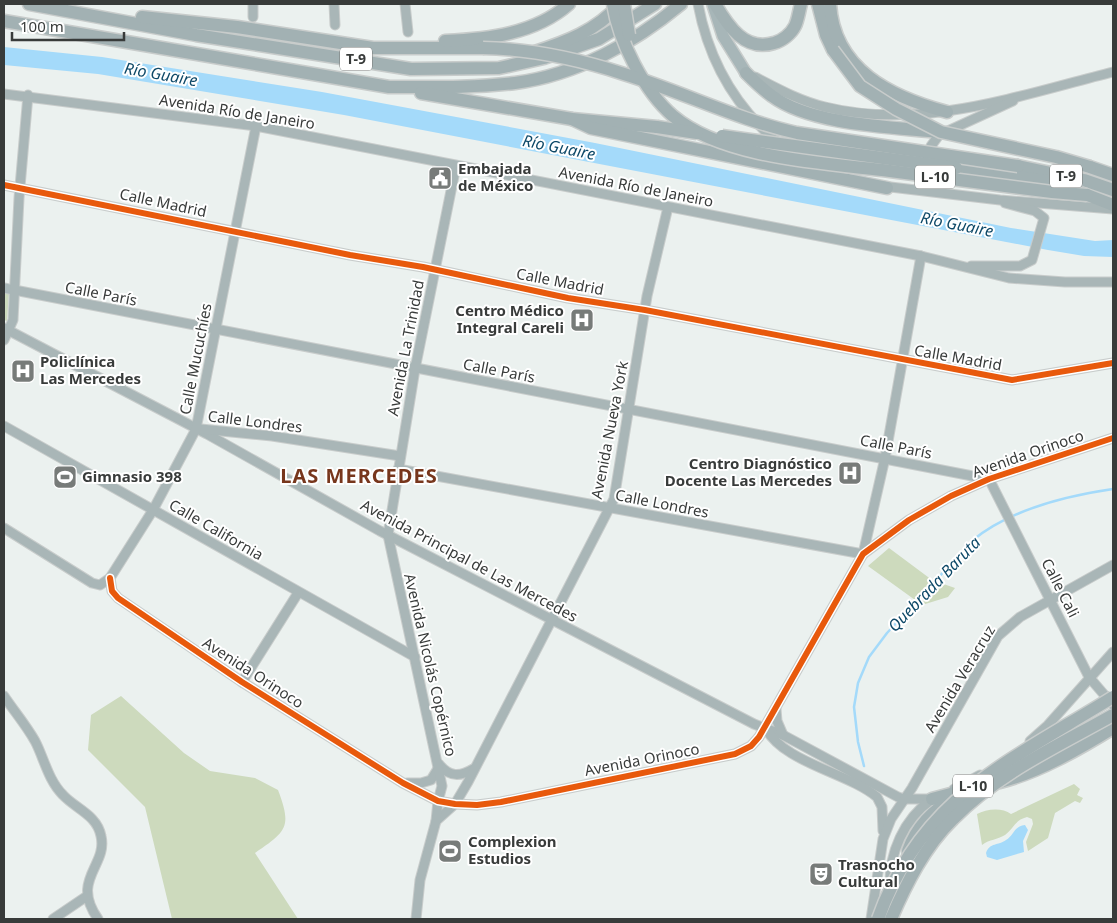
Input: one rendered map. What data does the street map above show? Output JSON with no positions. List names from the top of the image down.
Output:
{
  "streets": {
    "highway": ["T-9", "L-10"],
    "street": [
      "Avenida Río de Janeiro",
      "Calle Madrid",
      "Calle París",
      "Avenida La Trinidad",
      "Calle Mucuchíes",
      "Calle Londres",
      "Avenida Nueva York",
      "Avenida Orinoco",
      "Calle California",
      "Avenida Principal de Las Mercedes",
      "Calle Cali",
      "Avenida Nicolás Copérnico",
      "Avenida Veracruz"
    ]
  },
  "crossings": [
    ["Avenida Río de Janeiro", "Avenida La Trinidad"],
    ["Avenida Río de Janeiro", "Calle Mucuchíes"],
    ["Avenida Río de Janeiro", "Avenida Nueva York"],
    ["L-10", "Avenida Principal de Las Mercedes"],
    ["L-10", "Calle Cali"],
    ["Calle Madrid", "Avenida La Trinidad"],
    ["Calle Madrid", "Calle Mucuchíes"],
    ["Calle Madrid", "Avenida Nueva York"],
    ["Calle París", "Avenida La Trinidad"],
    ["Calle París", "Calle Mucuchíes"],
    ["Calle París", "Avenida Nueva York"],
    ["Calle París", "Avenida Orinoco"],
    ["Calle París", "Calle Cali"],
    ["Avenida La Trinidad", "Calle Londres"],
    ["Avenida La Trinidad", "Avenida Principal de Las Mercedes"],
    ["Avenida La Trinidad", "Avenida Nicolás Copérnico"],
    ["Calle Mucuchíes", "Calle Londres"],
    ["Calle Mucuchíes", "Avenida Orinoco"],
    ["Calle Mucuchíes", "Calle California"],
    ["Calle Mucuchíes", "Avenida Principal de Las Mercedes"],
    ["Calle Londres", "Avenida Nueva York"],
    ["Calle Londres", "Avenida Orinoco"],
    ["Calle Londres", "Avenida Principal de Las Mercedes"],
    ["Avenida Nueva York", "Avenida Orinoco"],
    ["Avenida Nueva York", "Avenida Principal de Las Mercedes"],
    ["Avenida Orinoco", "Avenida Principal de Las Mercedes"],
    ["Avenida Orinoco", "Calle Cali"],
    ["Avenida Orinoco", "Avenida Nicolás Copérnico"],
    ["Calle California", "Avenida Nicolás Copérnico"],
    ["Avenida Principal de Las Mercedes", "Avenida Nicolás Copérnico"],
    ["Avenida Principal de Las Mercedes", "Avenida Veracruz"],
    ["Calle Cali", "Avenida Veracruz"]
  ],
  "districts": ["LAS MERCEDES"],
  "water": ["Río Guaire", "Quebrada Baruta"],
  "places": {
    "public building": ["Embajada de México"],
    "hospital": ["Centro Médico Integral Careli", "Policlínica Las Mercedes", "Centro Diagnóstico Docente Las Mercedes"],
    "sports": ["Gimnasio 398", "Complexion Estudios"],
    "theatre": ["Trasnocho Cultural"]
  },
  "scale_bar": "100 m"
}
